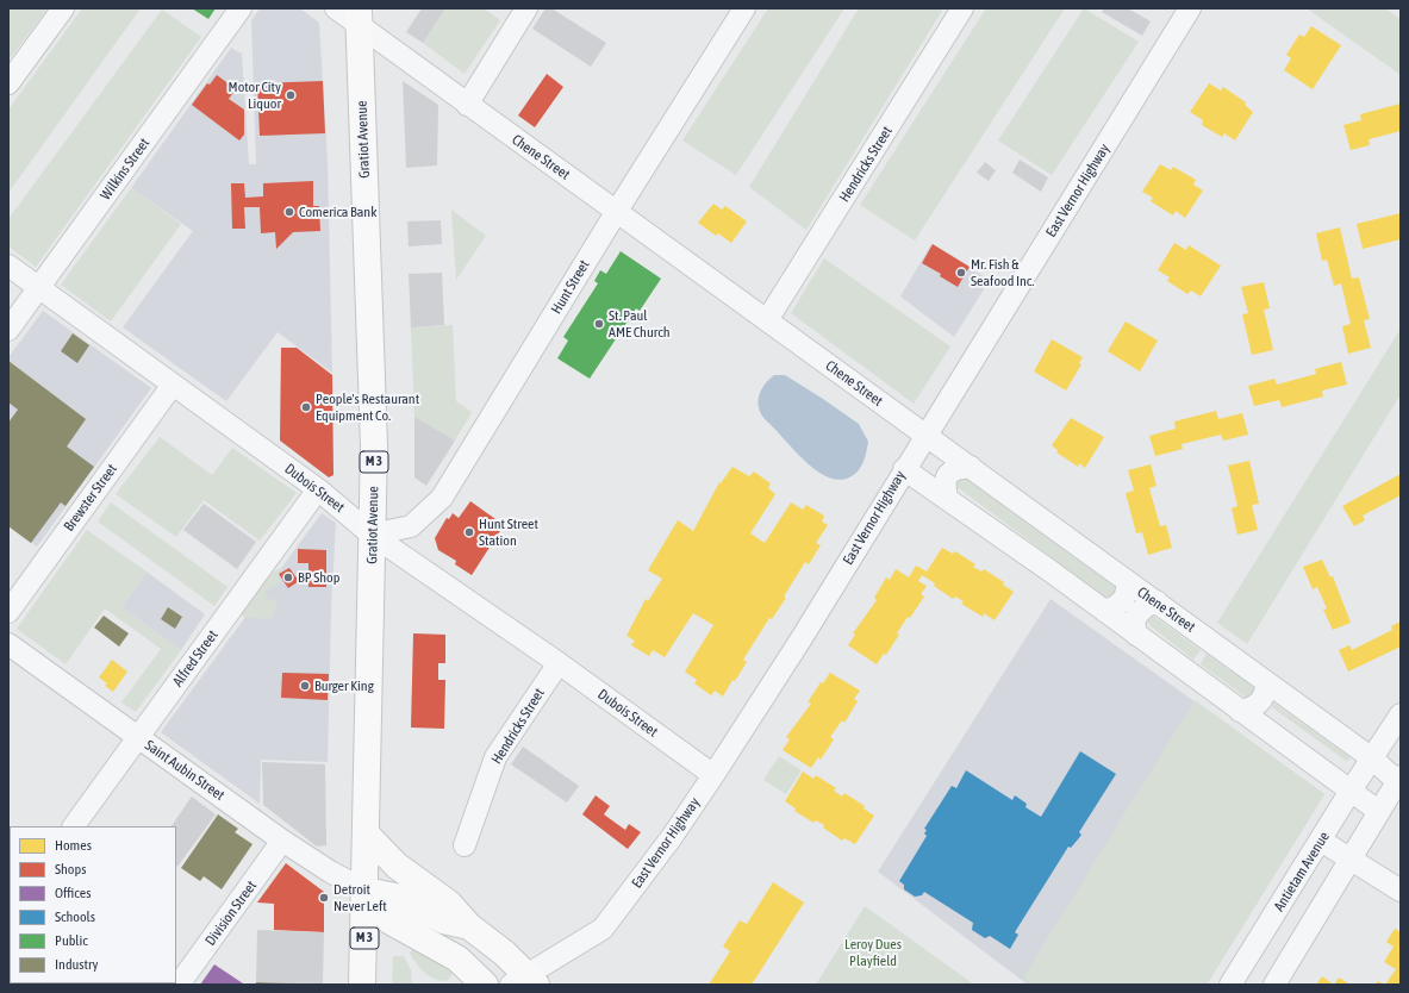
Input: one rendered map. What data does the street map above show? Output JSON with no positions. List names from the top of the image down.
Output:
{
  "streets": {
    "main road": ["Gratiot Avenue", "M 3", "Saint Aubin Street"],
    "street": [
      "Chene Street",
      "Hendricks Street",
      "Wilkins Street",
      "East Vernor Highway",
      "Hunt Street",
      "Dubois Street",
      "Brewster Street",
      "Alfred Street",
      "Antietam Avenue",
      "Division Street"
    ]
  },
  "crossings": [
    ["Gratiot Avenue", "Chene Street"],
    ["Gratiot Avenue", "Hunt Street"],
    ["Gratiot Avenue", "Dubois Street"],
    ["Gratiot Avenue", "Saint Aubin Street"],
    ["Chene Street", "Hendricks Street"],
    ["Chene Street", "East Vernor Highway"],
    ["Chene Street", "Hunt Street"],
    ["Chene Street", "Antietam Avenue"],
    ["Hendricks Street", "Dubois Street"],
    ["Wilkins Street", "Dubois Street"],
    ["East Vernor Highway", "Dubois Street"],
    ["East Vernor Highway", "Saint Aubin Street"],
    ["Hunt Street", "Dubois Street"],
    ["Dubois Street", "Brewster Street"],
    ["Dubois Street", "Alfred Street"],
    ["Alfred Street", "Saint Aubin Street"],
    ["Saint Aubin Street", "Division Street"]
  ],
  "parks": ["Leroy Dues Playfield"],
  "places": [
    "Motor City Liquor",
    "Comerica Bank",
    "Mr. Fish & Seafood Inc.",
    "St. Paul AME Church",
    "People's Restaurant Equipment Co.",
    "Hunt Street Station",
    "BP Shop",
    "Burger King",
    "Detroit Never Left"
  ],
  "legend": [
    "Homes",
    "Shops",
    "Offices",
    "Schools",
    "Public",
    "Industry"
  ]
}
